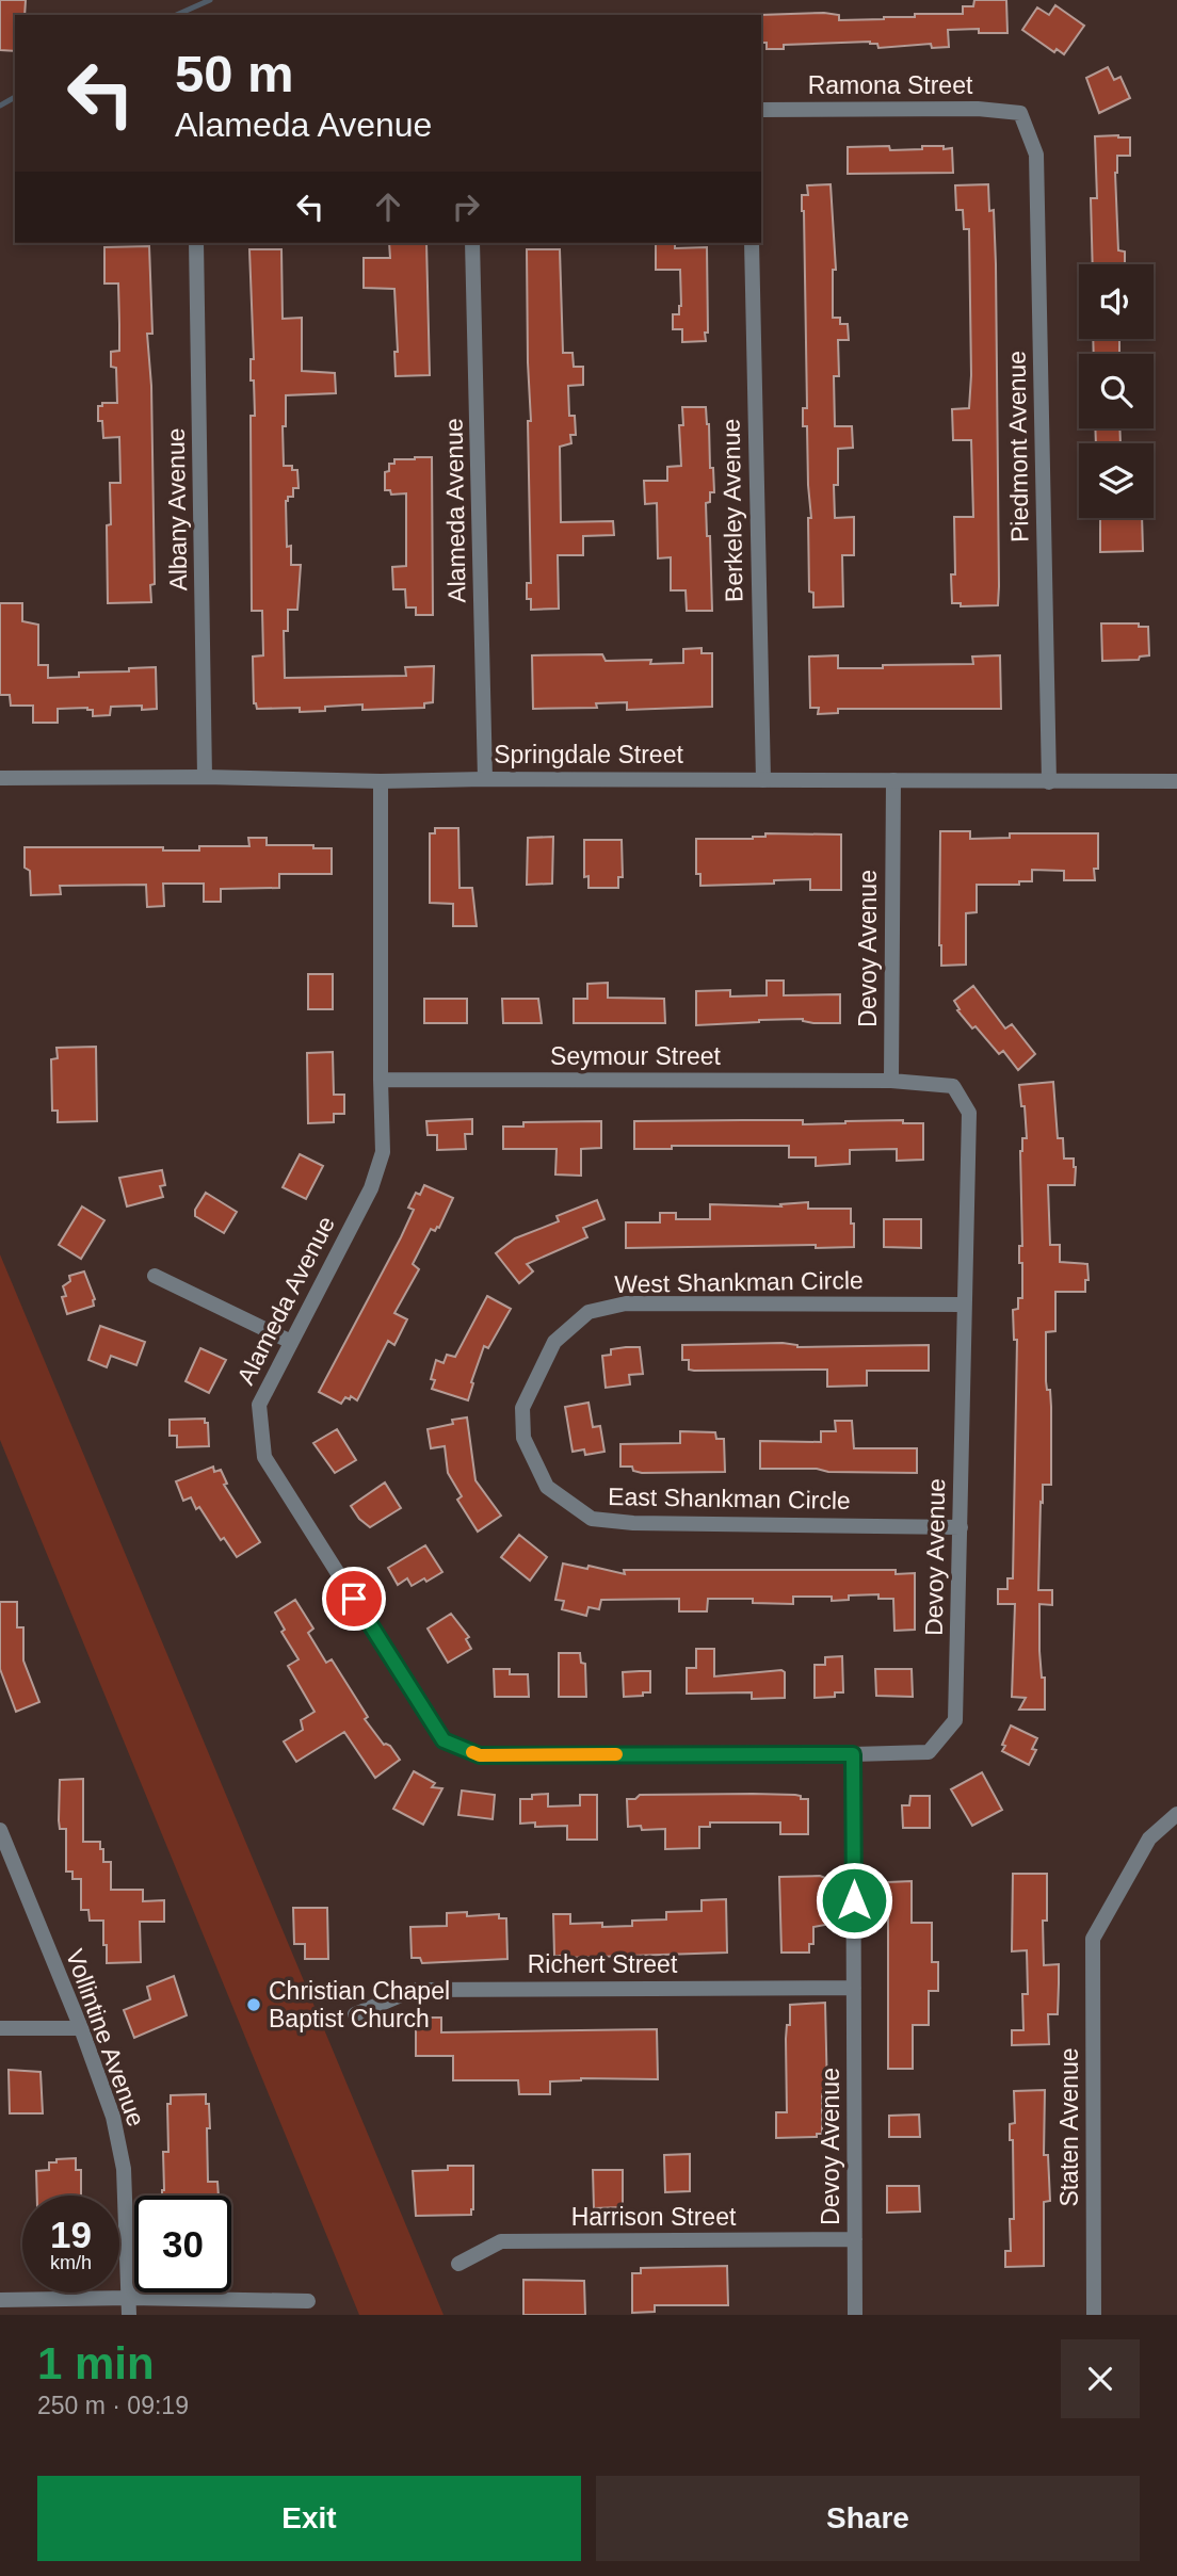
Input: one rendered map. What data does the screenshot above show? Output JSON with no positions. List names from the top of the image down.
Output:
{
  "streets": {
    "street": [
      "Ramona Street",
      "Piedmont Avenue",
      "Albany Avenue",
      "Alameda Avenue",
      "Berkeley Avenue",
      "Springdale Street",
      "Devoy Avenue",
      "Seymour Street",
      "West Shankman Circle",
      "East Shankman Circle",
      "Richert Street",
      "Vollintine Avenue",
      "Staten Avenue",
      "Harrison Street"
    ]
  },
  "crossings": [
    ["Ramona Street", "Piedmont Avenue"],
    ["Piedmont Avenue", "Springdale Street"],
    ["Albany Avenue", "Springdale Street"],
    ["Alameda Avenue", "Springdale Street"],
    ["Alameda Avenue", "Devoy Avenue"],
    ["Alameda Avenue", "Seymour Street"],
    ["Berkeley Avenue", "Springdale Street"],
    ["Springdale Street", "Devoy Avenue"],
    ["Devoy Avenue", "Seymour Street"],
    ["Devoy Avenue", "West Shankman Circle"],
    ["Devoy Avenue", "East Shankman Circle"],
    ["Devoy Avenue", "Richert Street"],
    ["Devoy Avenue", "Harrison Street"],
    ["West Shankman Circle", "East Shankman Circle"]
  ],
  "places": ["Christian Chapel Baptist Church"],
  "page": {
    "turn": ["50 m", "Alameda Avenue"],
    "speed": "19 km/h",
    "limit": "30",
    "heading": ["1 min", "250 m · 09:19"],
    "buttons": ["Exit", "Share"]
  }
}
